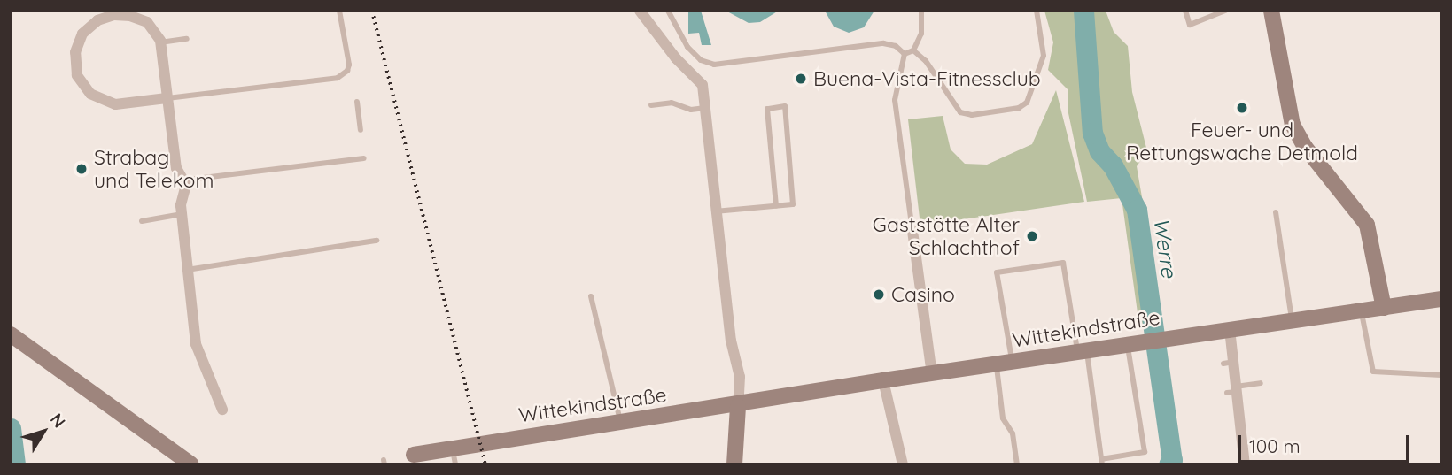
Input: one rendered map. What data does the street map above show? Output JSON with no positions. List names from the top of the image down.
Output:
{
  "streets": {
    "street": ["Wittekindstraße"]
  },
  "water": ["Werre"],
  "places": [
    "Buena-Vista-Fitnessclub",
    "Feuer- und Rettungswache Detmold",
    "Strabag und Telekom",
    "Gaststätte Alter Schlachthof",
    "Casino"
  ],
  "scale_bar": "100 m",
  "north": "top right"
}
